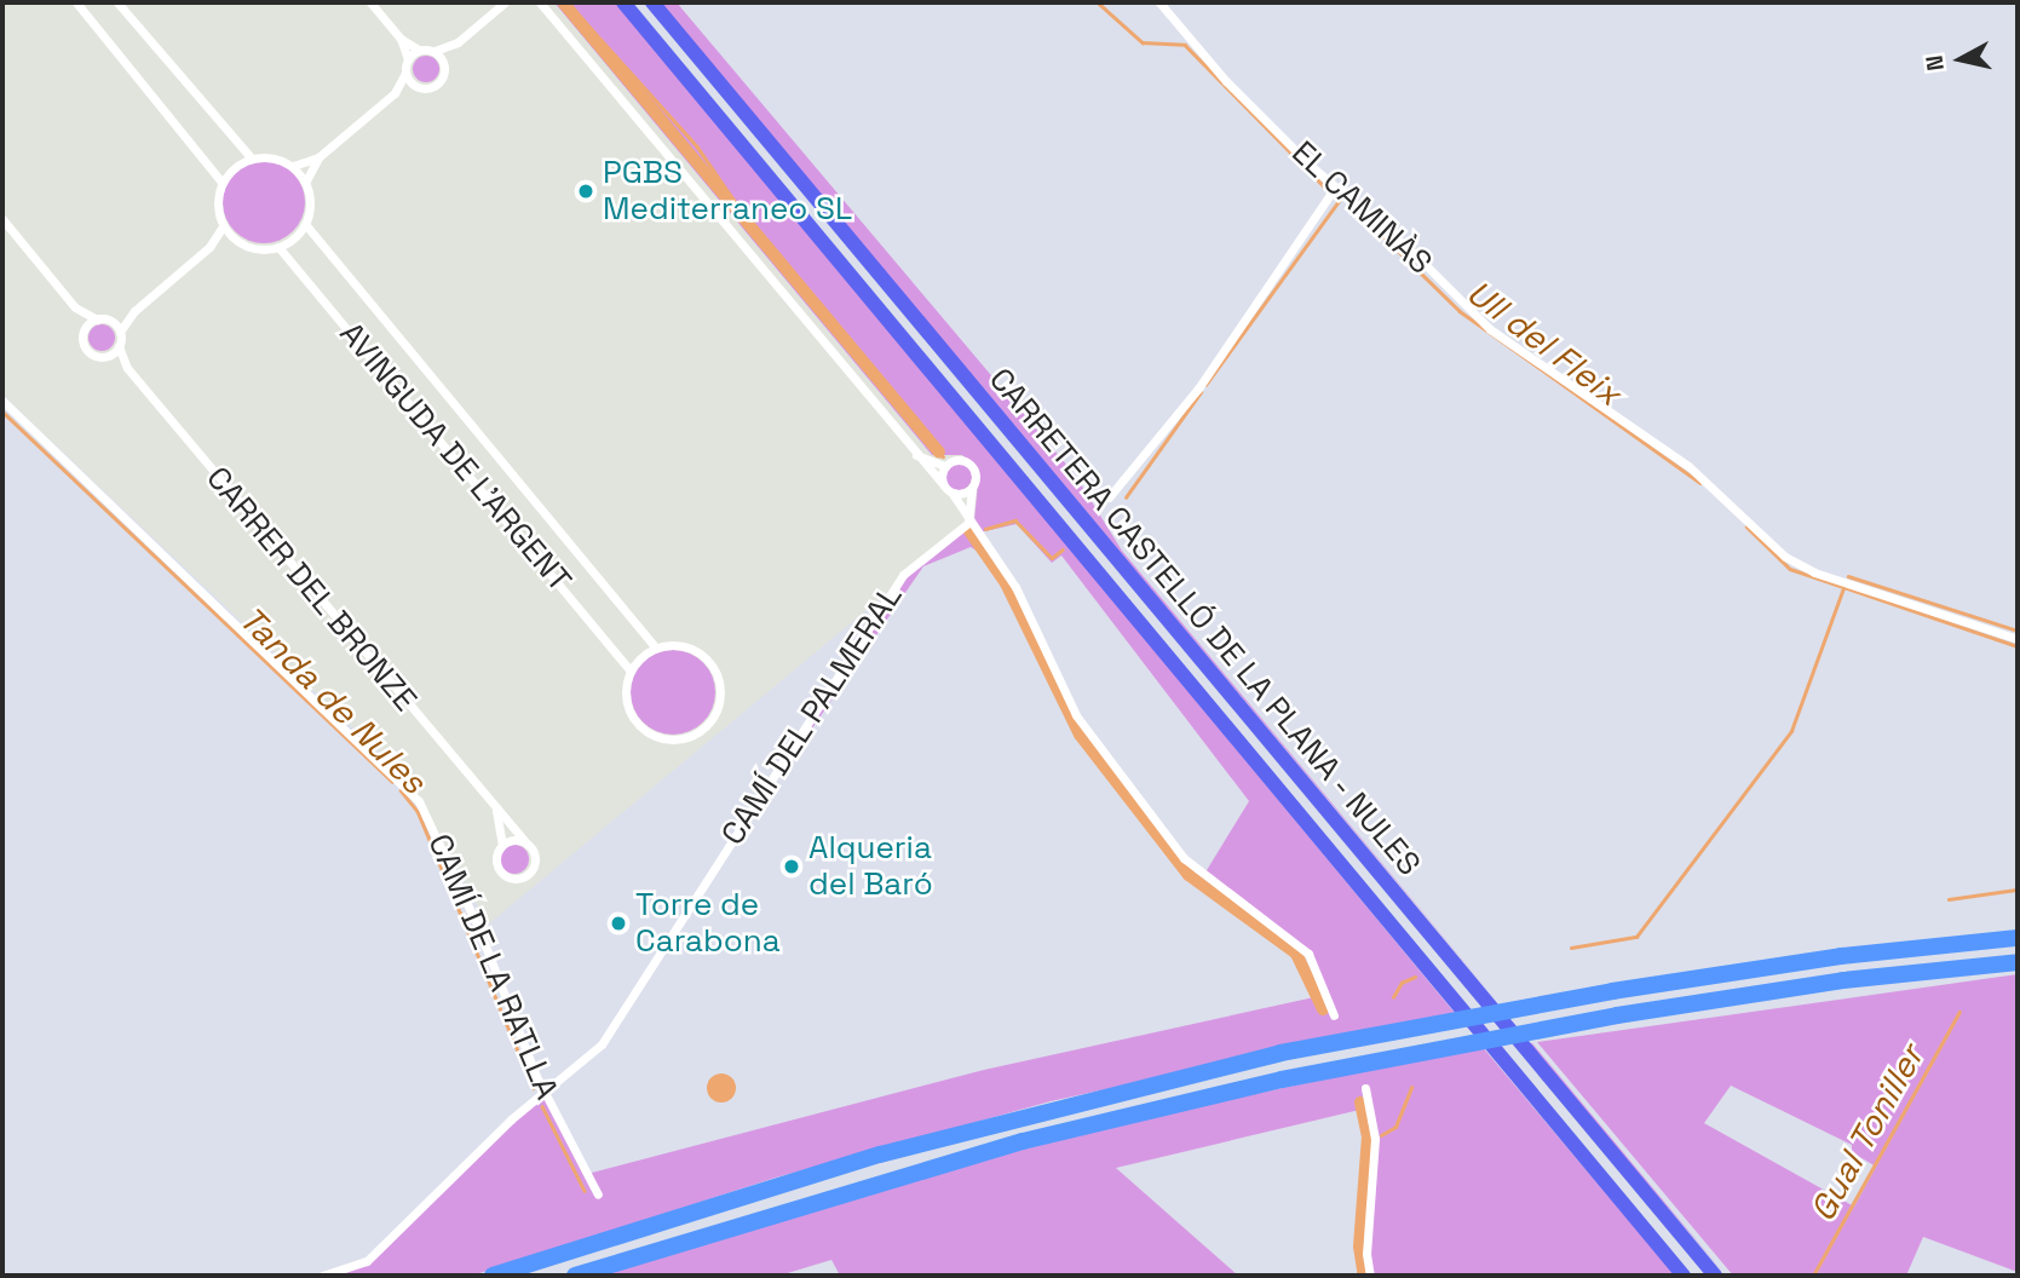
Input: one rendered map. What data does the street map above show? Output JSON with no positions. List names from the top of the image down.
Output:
{
  "streets": {
    "main road": ["CARRETERA CASTELLÓ DE LA PLANA - NULES"],
    "street": [
      "EL CAMINÀS",
      "AVINGUDA DE L'ARGENT",
      "CARRER DEL BRONZE",
      "CAMÍ DEL PALMERAL",
      "CAMÍ DE LA RATLLA"
    ]
  },
  "crossings": [
    ["CAMÍ DEL PALMERAL", "CAMÍ DE LA RATLLA"]
  ],
  "water": ["Ull del Fleix", "Tanda de Nules", "Gual Toniller"],
  "places": ["PGBS Mediterraneo SL", "Alqueria del Baró", "Torre de Carabona"],
  "north": "left"
}
